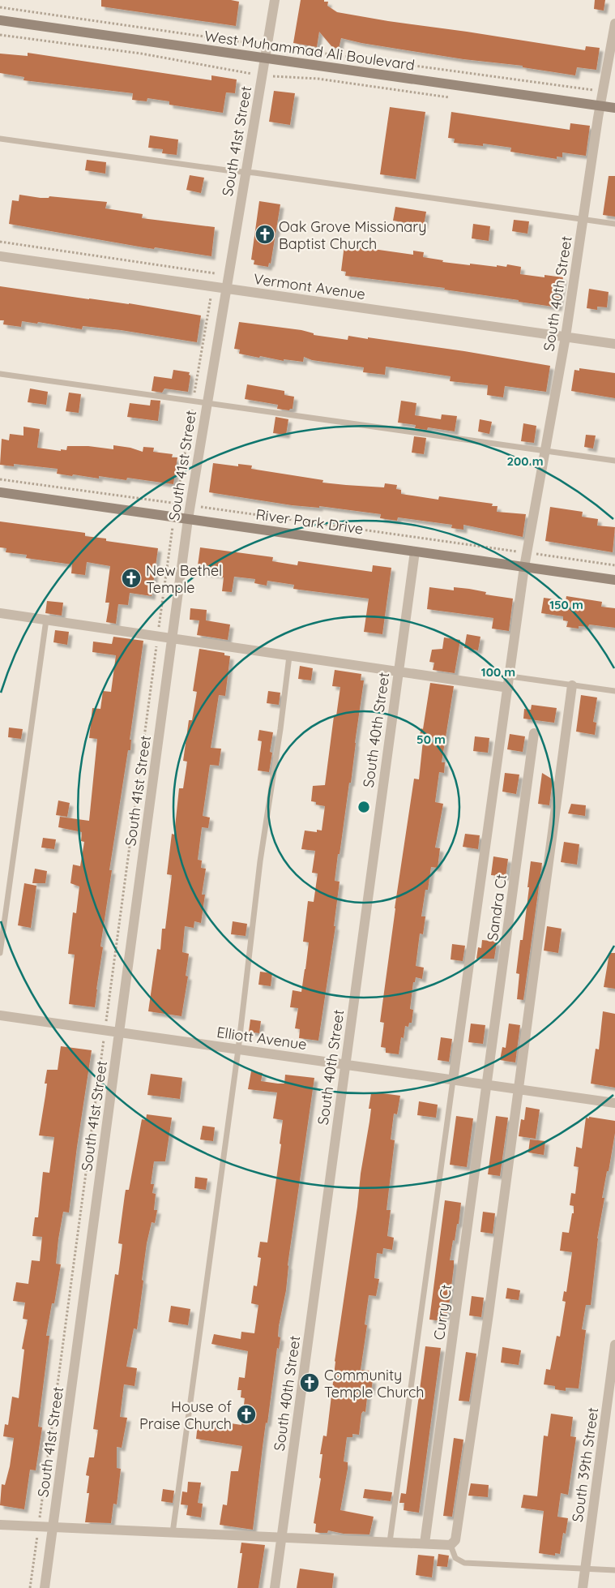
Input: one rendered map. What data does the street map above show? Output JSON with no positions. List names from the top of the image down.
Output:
{
  "streets": {
    "street": [
      "West Muhammad Ali Boulevard",
      "South 41st Street",
      "Vermont Avenue",
      "South 40th Street",
      "River Park Drive",
      "Sandra Ct",
      "Elliott Avenue",
      "Curry Ct",
      "South 39th Street"
    ]
  },
  "crossings": [
    ["West Muhammad Ali Boulevard", "South 41st Street"],
    ["West Muhammad Ali Boulevard", "South 40th Street"],
    ["South 41st Street", "Vermont Avenue"],
    ["South 41st Street", "River Park Drive"],
    ["South 41st Street", "Elliott Avenue"],
    ["Vermont Avenue", "South 40th Street"],
    ["South 40th Street", "River Park Drive"],
    ["South 40th Street", "Elliott Avenue"],
    ["Sandra Ct", "Elliott Avenue"],
    ["Sandra Ct", "Curry Ct"],
    ["Elliott Avenue", "Curry Ct"]
  ],
  "places": {
    "church": [
      "Oak Grove Missionary Baptist Church",
      "New Bethel Temple",
      "Community Temple Church",
      "House of Praise Church"
    ]
  },
  "rings": [
    "200 m",
    "150 m",
    "100 m",
    "50 m"
  ]
}
